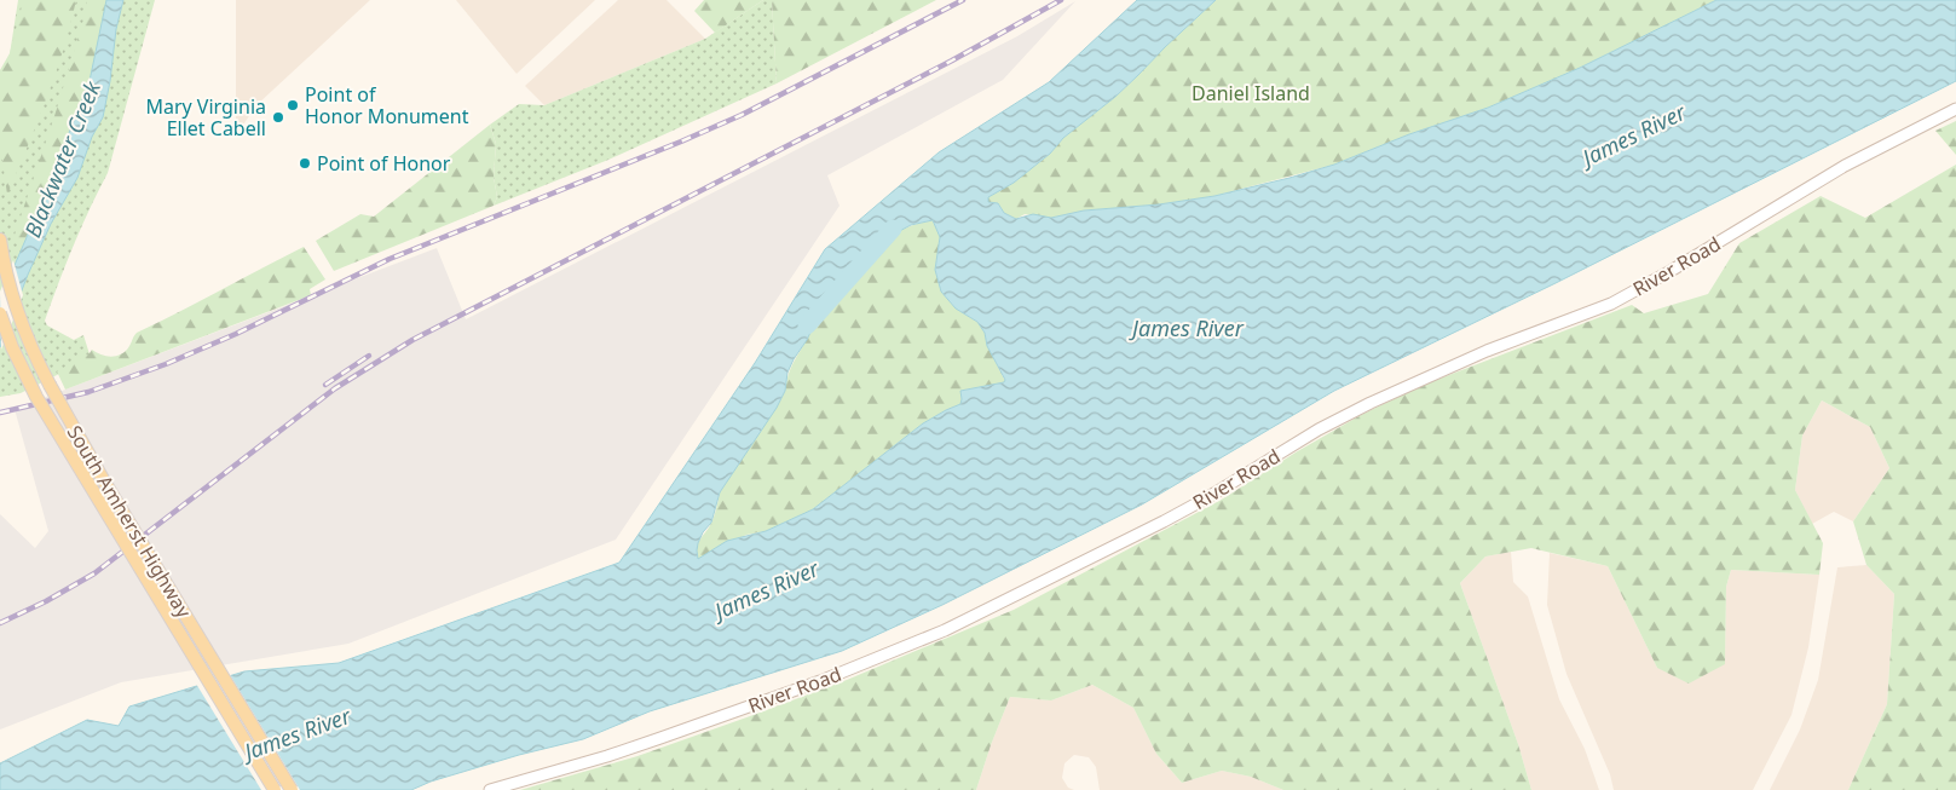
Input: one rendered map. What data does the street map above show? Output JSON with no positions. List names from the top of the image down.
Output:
{
  "streets": {
    "main road": ["South Amherst Highway"],
    "street": ["River Road"]
  },
  "water": ["James River", "Blackwater Creek"],
  "parks": ["Daniel Island"],
  "places": ["Point of Honor Monument", "Mary Virginia Ellet Cabell", "Point of Honor"]
}
